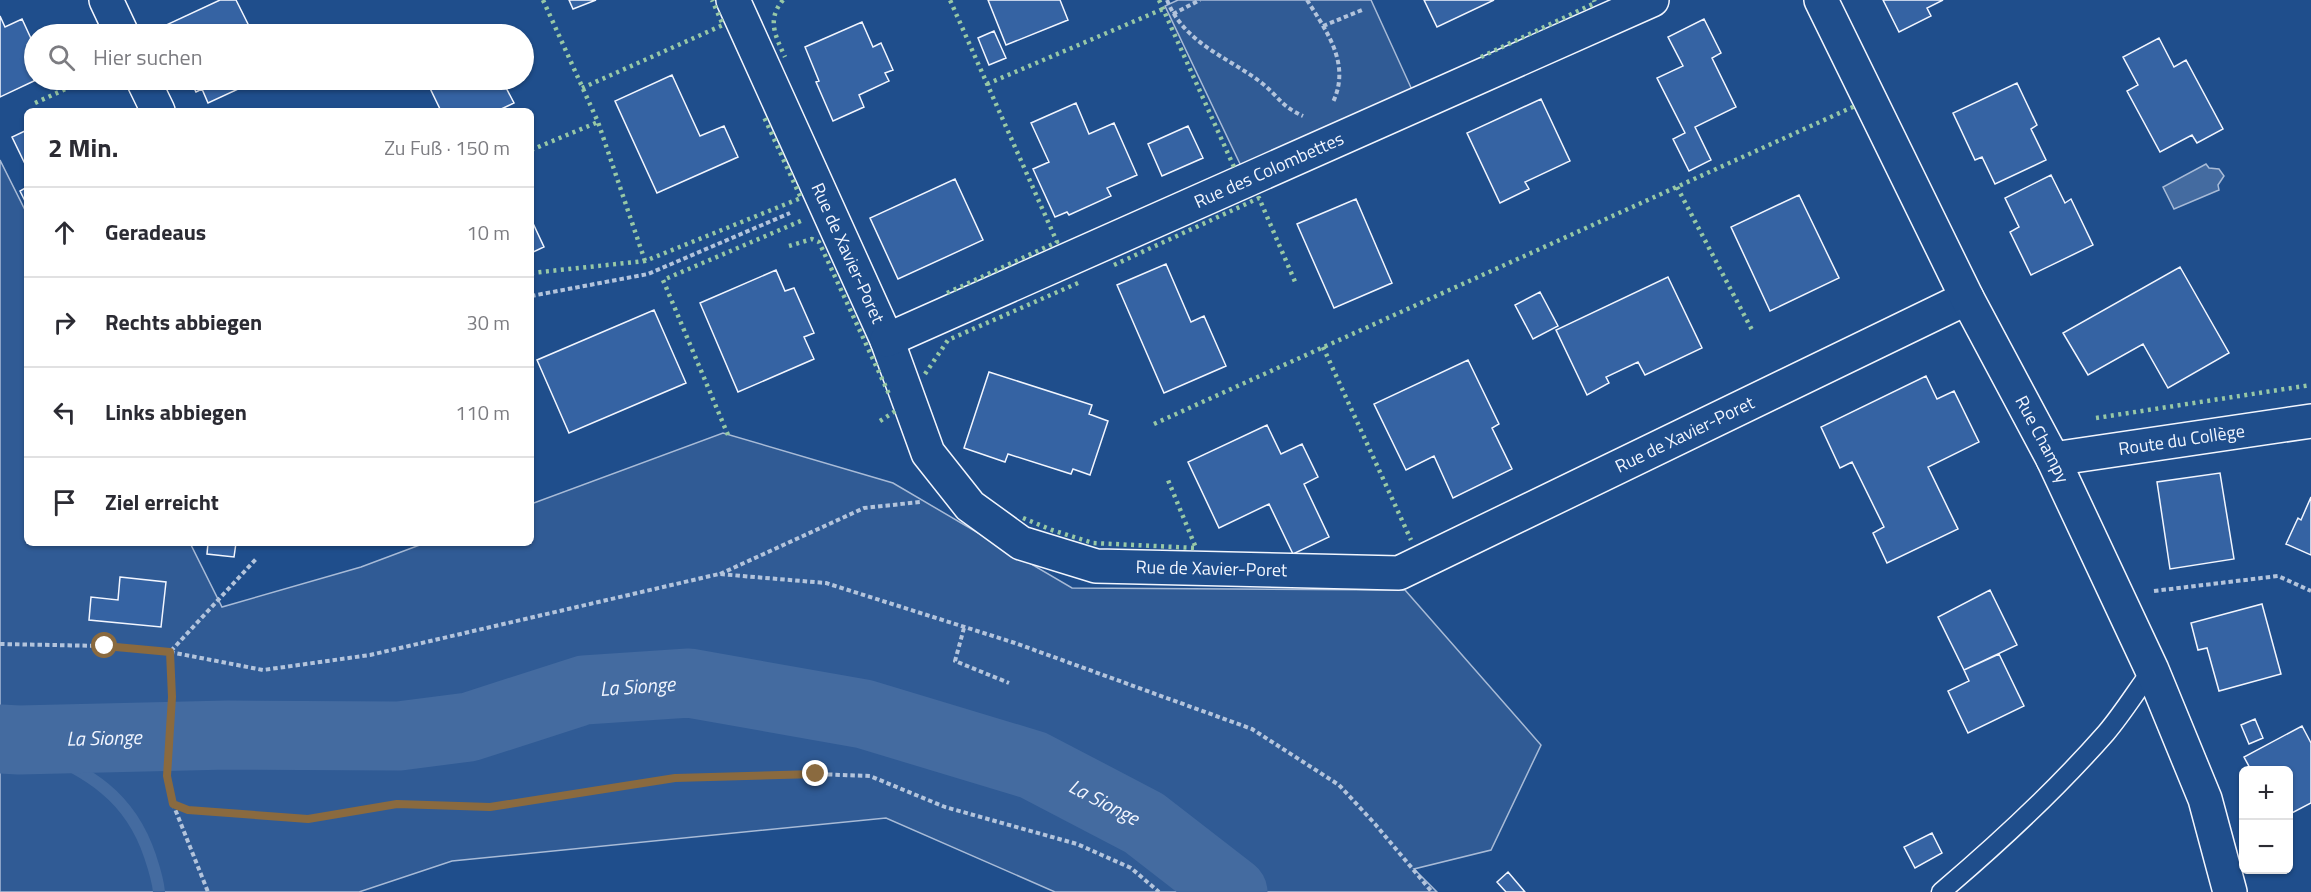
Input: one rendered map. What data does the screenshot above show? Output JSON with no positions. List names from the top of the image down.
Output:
{
  "streets": {
    "street": [
      "Rue des Colombettes",
      "Rue de Xavier-Poret",
      "Rue Champy",
      "Route du Collège"
    ]
  },
  "crossings": [
    ["Rue des Colombettes", "Rue de Xavier-Poret"],
    ["Rue de Xavier-Poret", "Rue Champy"],
    ["Rue Champy", "Route du Collège"]
  ],
  "water": ["La Sionge"],
  "page": {
    "search": "Hier suchen",
    "heading": ["2 Min.", "Zu Fuß · 150 m"],
    "list": [
      ["Geradeaus", "10 m"],
      ["Rechts abbiegen", "30 m"],
      ["Links abbiegen", "110 m"],
      "Ziel erreicht"
    ],
    "map_buttons": ["+", "−"]
  }
}
